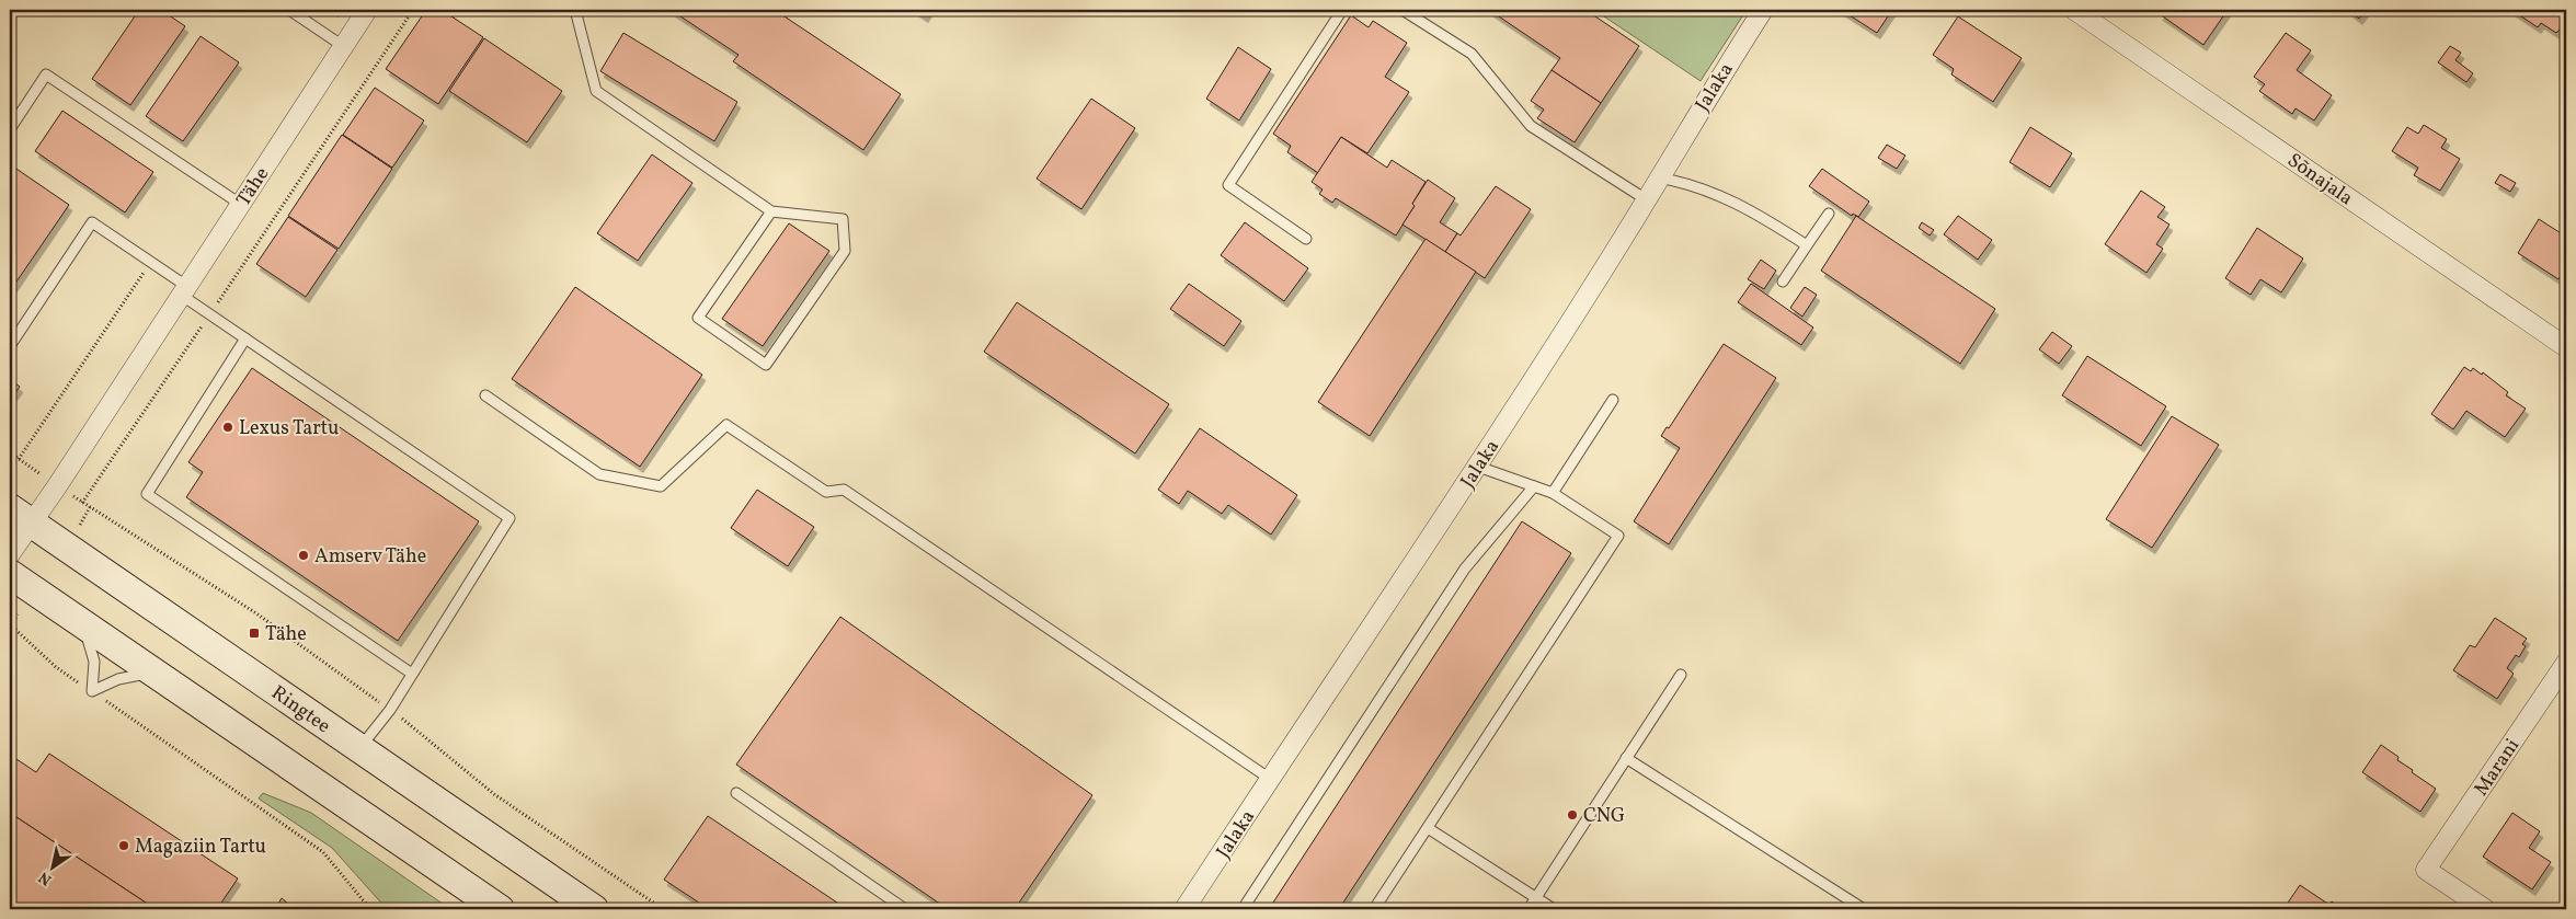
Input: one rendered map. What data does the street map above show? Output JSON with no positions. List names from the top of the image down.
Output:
{
  "streets": {
    "main road": ["Ringtee"],
    "street": [
      "Jalaka",
      "Sõnajala",
      "Tähe",
      "Marani"
    ]
  },
  "crossings": [
    ["Tähe", "Ringtee"]
  ],
  "places": {
    "other": [
      "Lexus Tartu",
      "Amserv Tähe",
      "CNG",
      "Magaziin Tartu"
    ],
    "transit": ["Tähe"]
  },
  "north": "bottom left"
}
